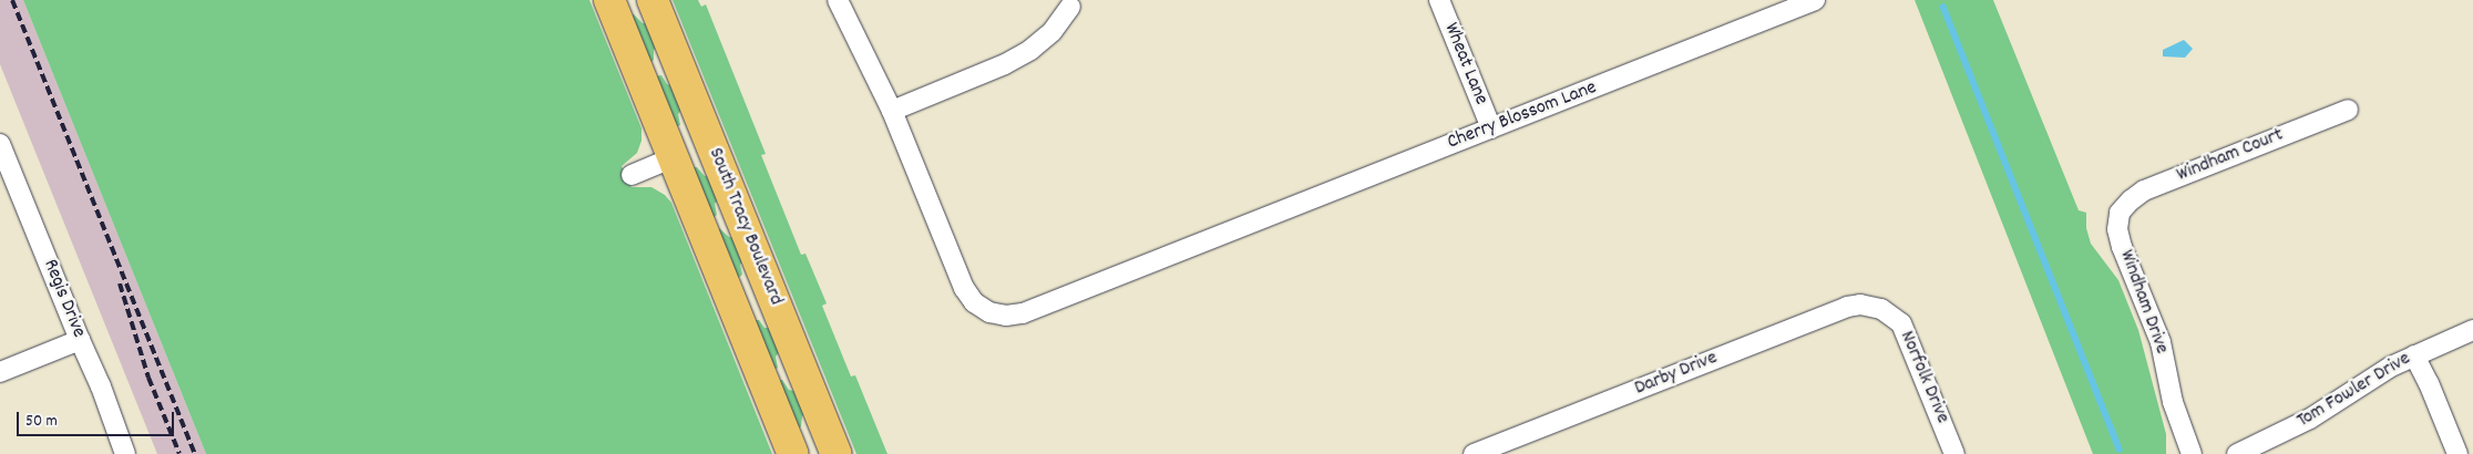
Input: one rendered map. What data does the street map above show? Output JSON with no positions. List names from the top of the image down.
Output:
{
  "streets": {
    "main road": ["South Tracy Boulevard"],
    "street": [
      "Wheat Lane",
      "Cherry Blossom Lane",
      "Windham Court",
      "Regis Drive",
      "Windham Drive",
      "Darby Drive",
      "Norfolk Drive",
      "Tom Fowler Drive"
    ]
  },
  "crossings": [
    ["Wheat Lane", "Cherry Blossom Lane"],
    ["Windham Court", "Windham Drive"],
    ["Darby Drive", "Norfolk Drive"]
  ],
  "scale_bar": "50 m"
}
